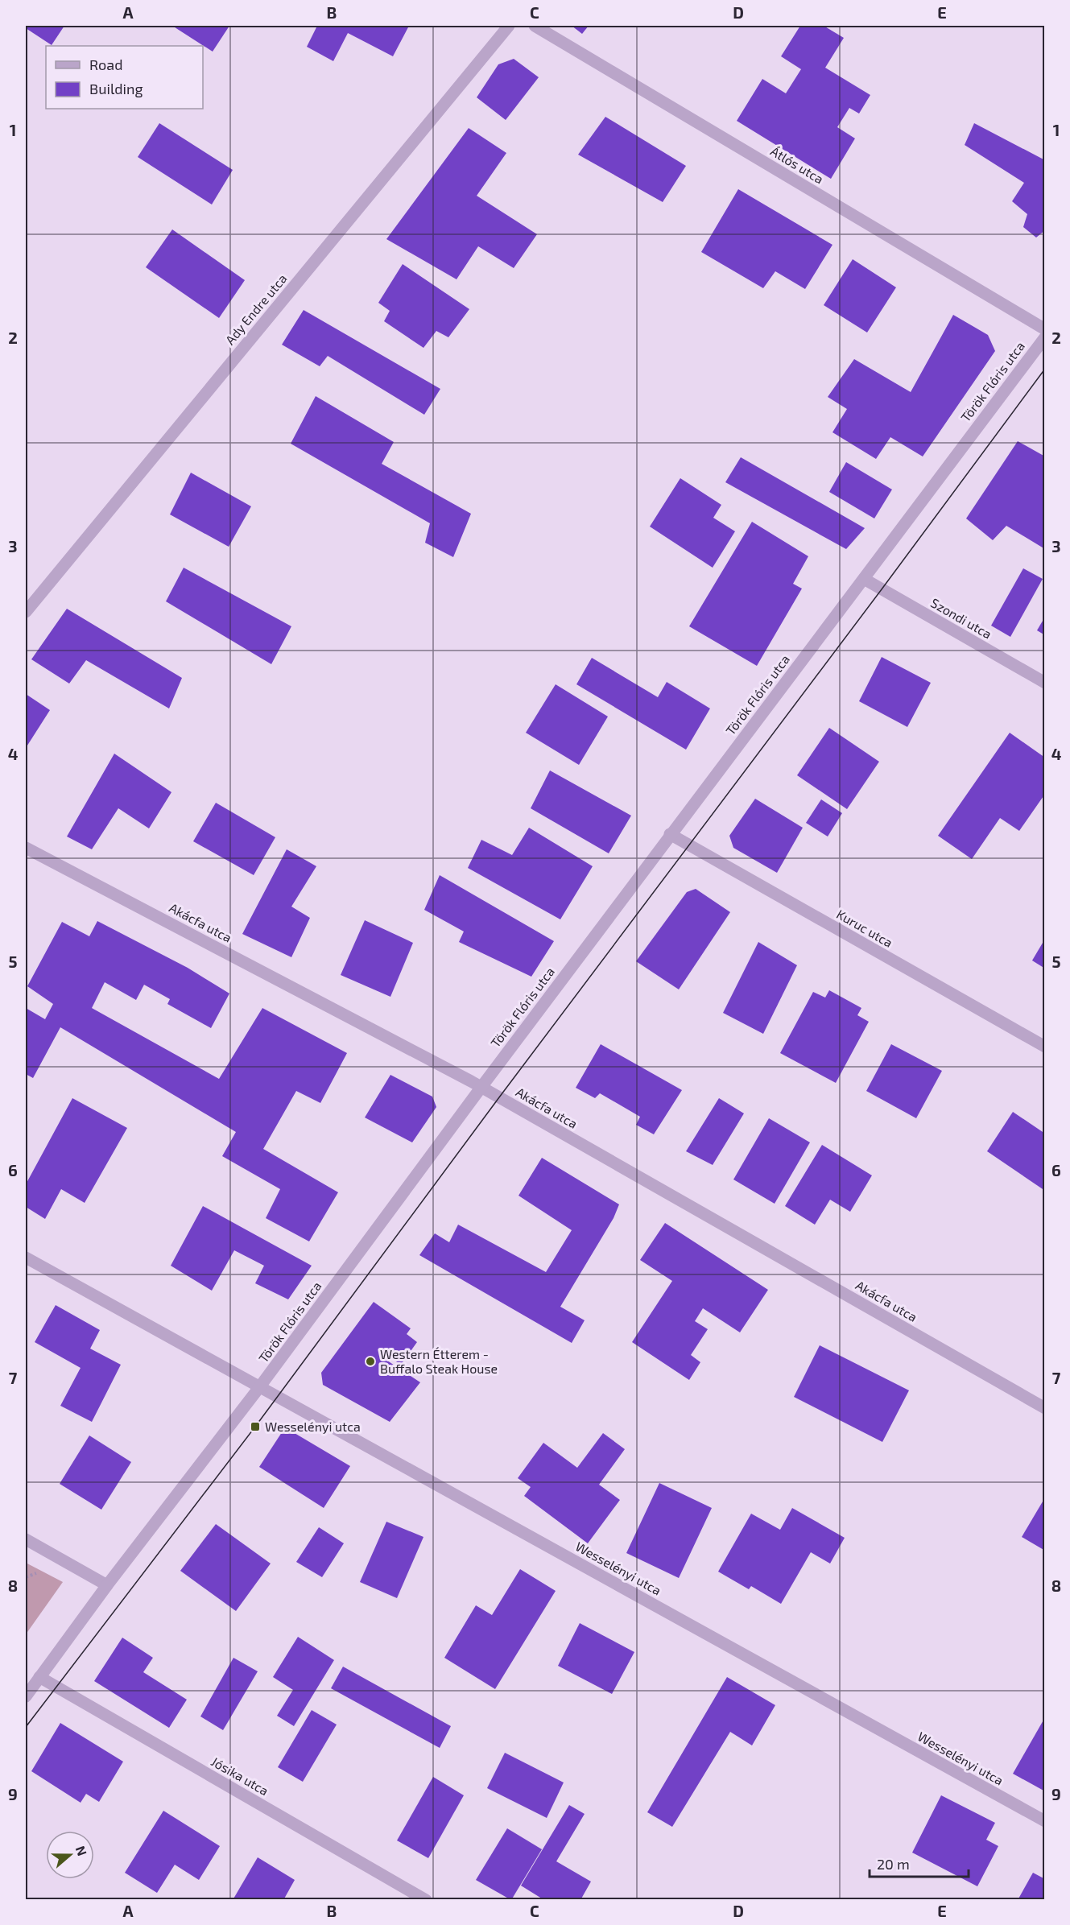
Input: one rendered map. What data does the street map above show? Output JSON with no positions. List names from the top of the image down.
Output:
{
  "streets": {
    "street": [
      "Átlós utca",
      "Ady Endre utca",
      "Török Flóris utca",
      "Szondi utca",
      "Akácfa utca",
      "Kuruc utca",
      "Wesselényi utca",
      "Jósika utca"
    ]
  },
  "crossings": [
    ["Török Flóris utca", "Szondi utca"],
    ["Török Flóris utca", "Akácfa utca"],
    ["Török Flóris utca", "Kuruc utca"],
    ["Török Flóris utca", "Wesselényi utca"],
    ["Török Flóris utca", "Jósika utca"]
  ],
  "places": {
    "other": ["Western Étterem - Buffalo Steak House"],
    "transit": ["Wesselényi utca"]
  },
  "legend": ["Road", "Building"],
  "scale_bar": "20 m",
  "north": "right",
  "grid": {
    "columns": [
      "A",
      "B",
      "C",
      "D",
      "E"
    ],
    "rows": [
      "1",
      "2",
      "3",
      "4",
      "5",
      "6",
      "7",
      "8",
      "9"
    ]
  }
}
